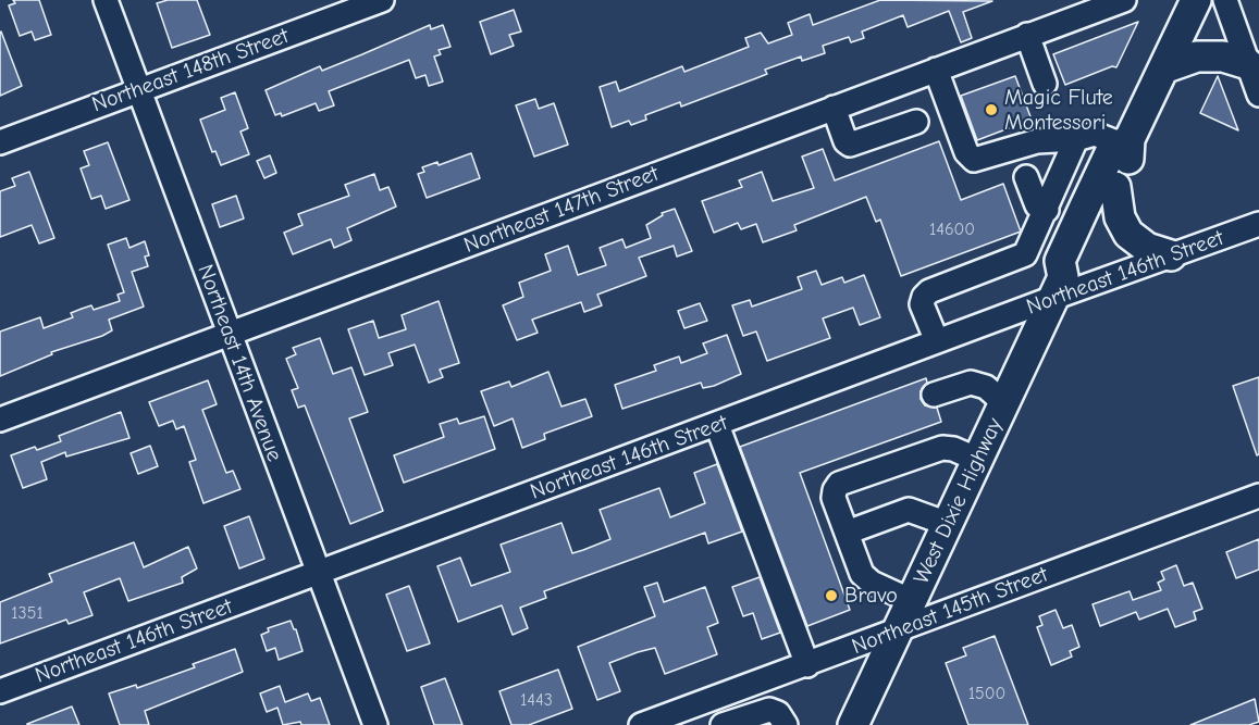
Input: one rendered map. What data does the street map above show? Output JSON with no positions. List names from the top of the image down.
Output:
{
  "streets": {
    "main road": ["West Dixie Highway"],
    "street": [
      "Northeast 148th Street",
      "Northeast 147th Street",
      "Northeast 146th Street",
      "Northeast 14th Avenue",
      "Northeast 145th Street"
    ]
  },
  "crossings": [
    ["Northeast 148th Street", "Northeast 14th Avenue"],
    ["Northeast 147th Street", "Northeast 14th Avenue"],
    ["Northeast 146th Street", "Northeast 14th Avenue"],
    ["Northeast 146th Street", "West Dixie Highway"],
    ["West Dixie Highway", "Northeast 145th Street"]
  ],
  "places": ["Magic Flute Montessori", "Bravo"],
  "house_numbers": [
    "14600",
    "1351",
    "1500",
    "1443"
  ]
}
